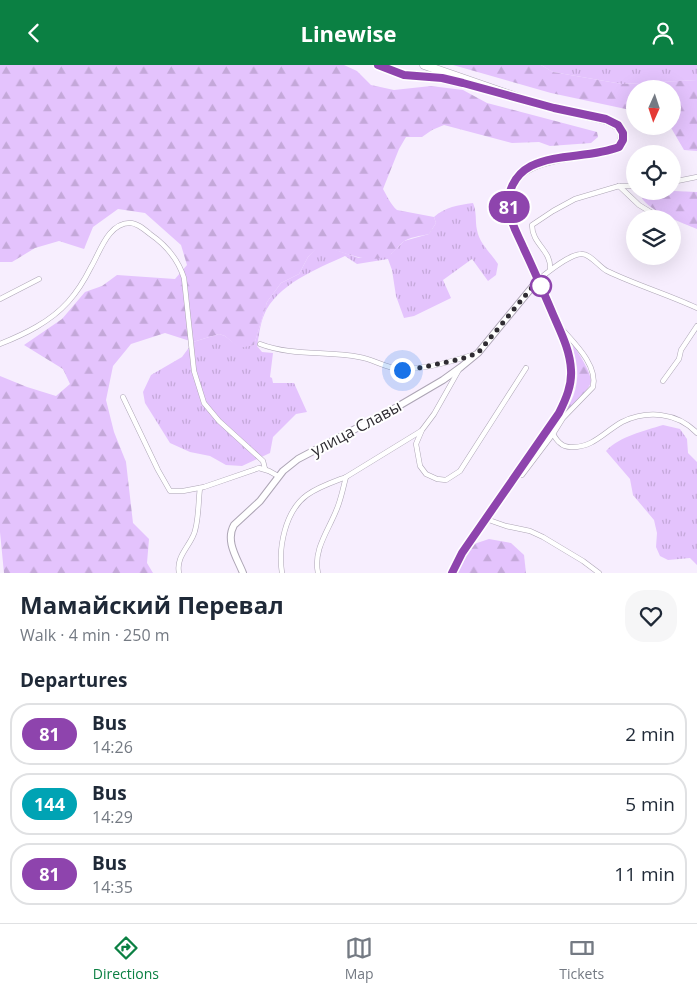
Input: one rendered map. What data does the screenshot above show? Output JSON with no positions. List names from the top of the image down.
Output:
{
  "streets": {
    "street": ["улица Славы"]
  },
  "lines": ["bus line 81"],
  "north": "bottom",
  "page": {
    "header": "Linewise",
    "on_map": "81",
    "heading": [
      ["Мамайский Перевал", "Walk · 4 min · 250 m"],
      "Departures"
    ],
    "list": [
      {
        "mark": "81",
        "name": "Bus",
        "note": "14:26",
        "value": "2 min"
      },
      {
        "mark": "144",
        "name": "Bus",
        "note": "14:29",
        "value": "5 min"
      },
      {
        "mark": "81",
        "name": "Bus",
        "note": "14:35",
        "value": "11 min"
      }
    ],
    "tabs": ["Directions", "Map", "Tickets"]
  }
}
